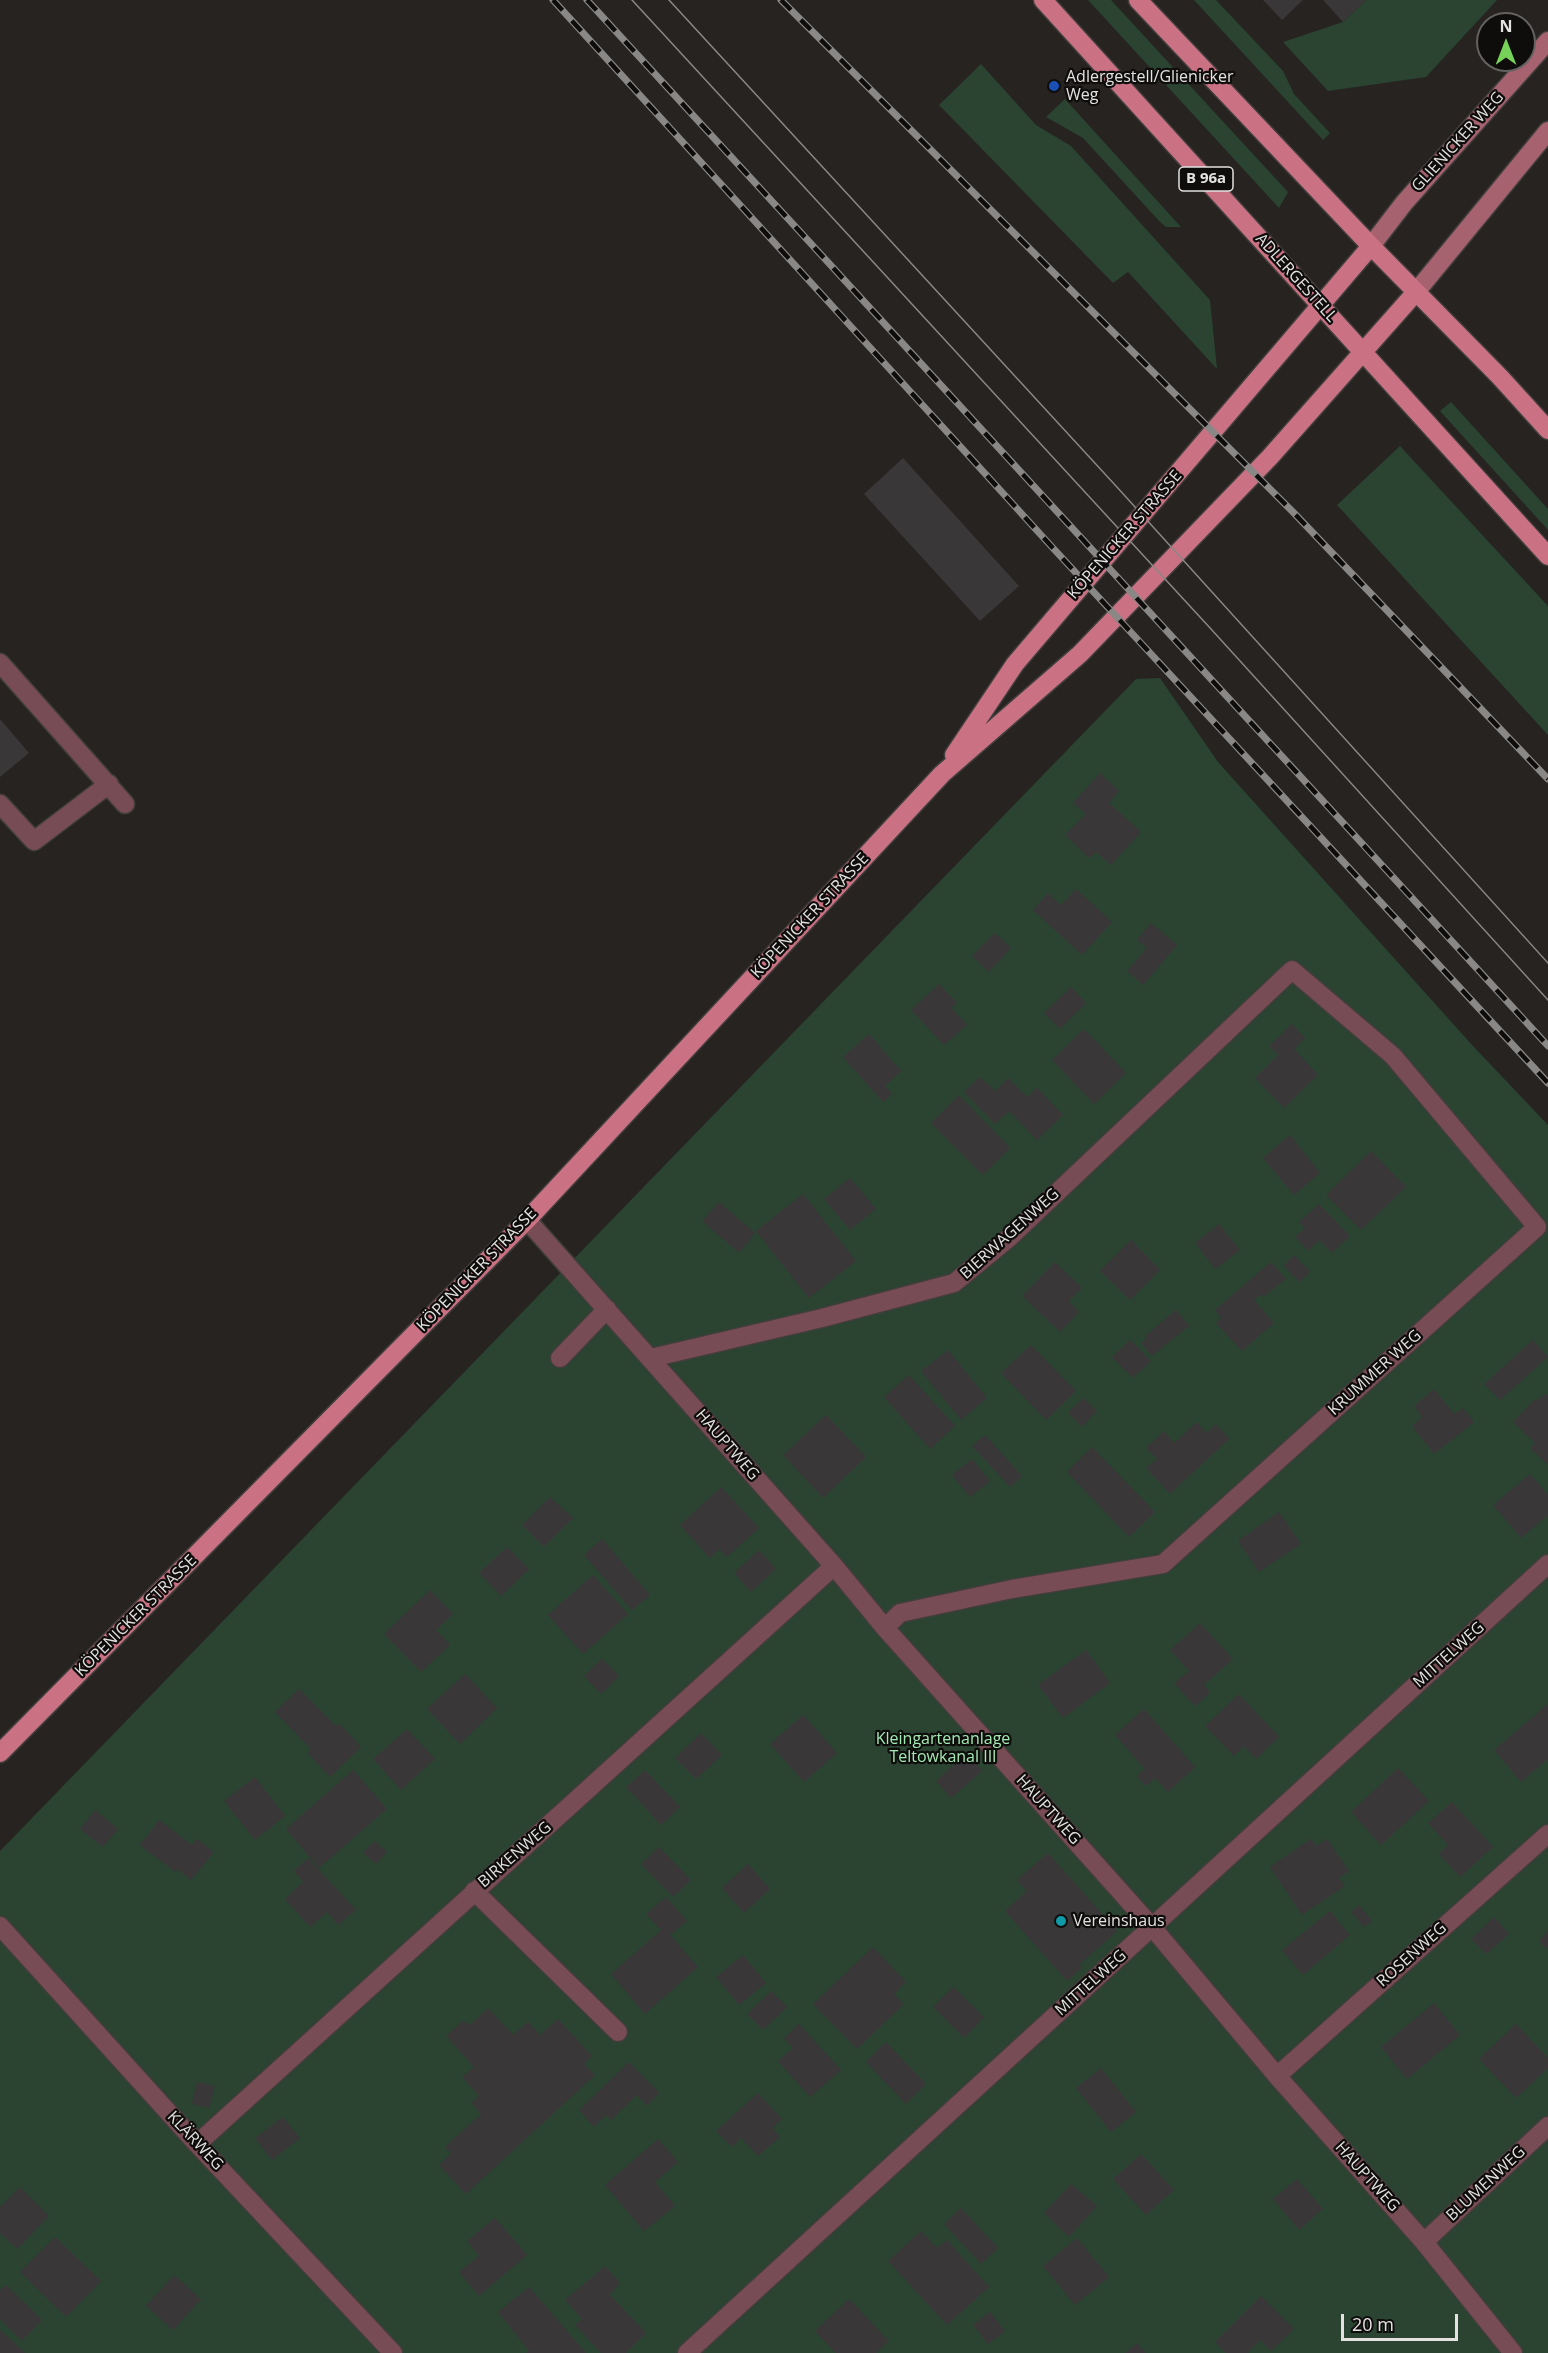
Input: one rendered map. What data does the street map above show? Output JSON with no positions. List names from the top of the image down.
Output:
{
  "streets": {
    "main road": [
      "GLIENICKER WEG",
      "B 96a",
      "ADLERGESTELL",
      "KÖPENICKER STRASSE"
    ],
    "lane": [
      "BIERWAGENWEG",
      "KRUMMER WEG",
      "HAUPTWEG",
      "MITTELWEG",
      "BIRKENWEG",
      "ROSENWEG",
      "KLÄRWEG",
      "BLUMENWEG"
    ]
  },
  "crossings": [
    ["GLIENICKER WEG", "KÖPENICKER STRASSE"],
    ["ADLERGESTELL", "KÖPENICKER STRASSE"],
    ["KÖPENICKER STRASSE", "HAUPTWEG"],
    ["BIERWAGENWEG", "KRUMMER WEG"],
    ["BIERWAGENWEG", "HAUPTWEG"],
    ["KRUMMER WEG", "HAUPTWEG"],
    ["HAUPTWEG", "MITTELWEG"],
    ["HAUPTWEG", "BIRKENWEG"],
    ["HAUPTWEG", "ROSENWEG"],
    ["HAUPTWEG", "BLUMENWEG"],
    ["BIRKENWEG", "KLÄRWEG"]
  ],
  "parks": ["Kleingartenanlage Teltowkanal III"],
  "places": ["Adlergestell/Glienicker Weg", "Vereinshaus"],
  "scale_bar": "20 m",
  "north": "top"
}
